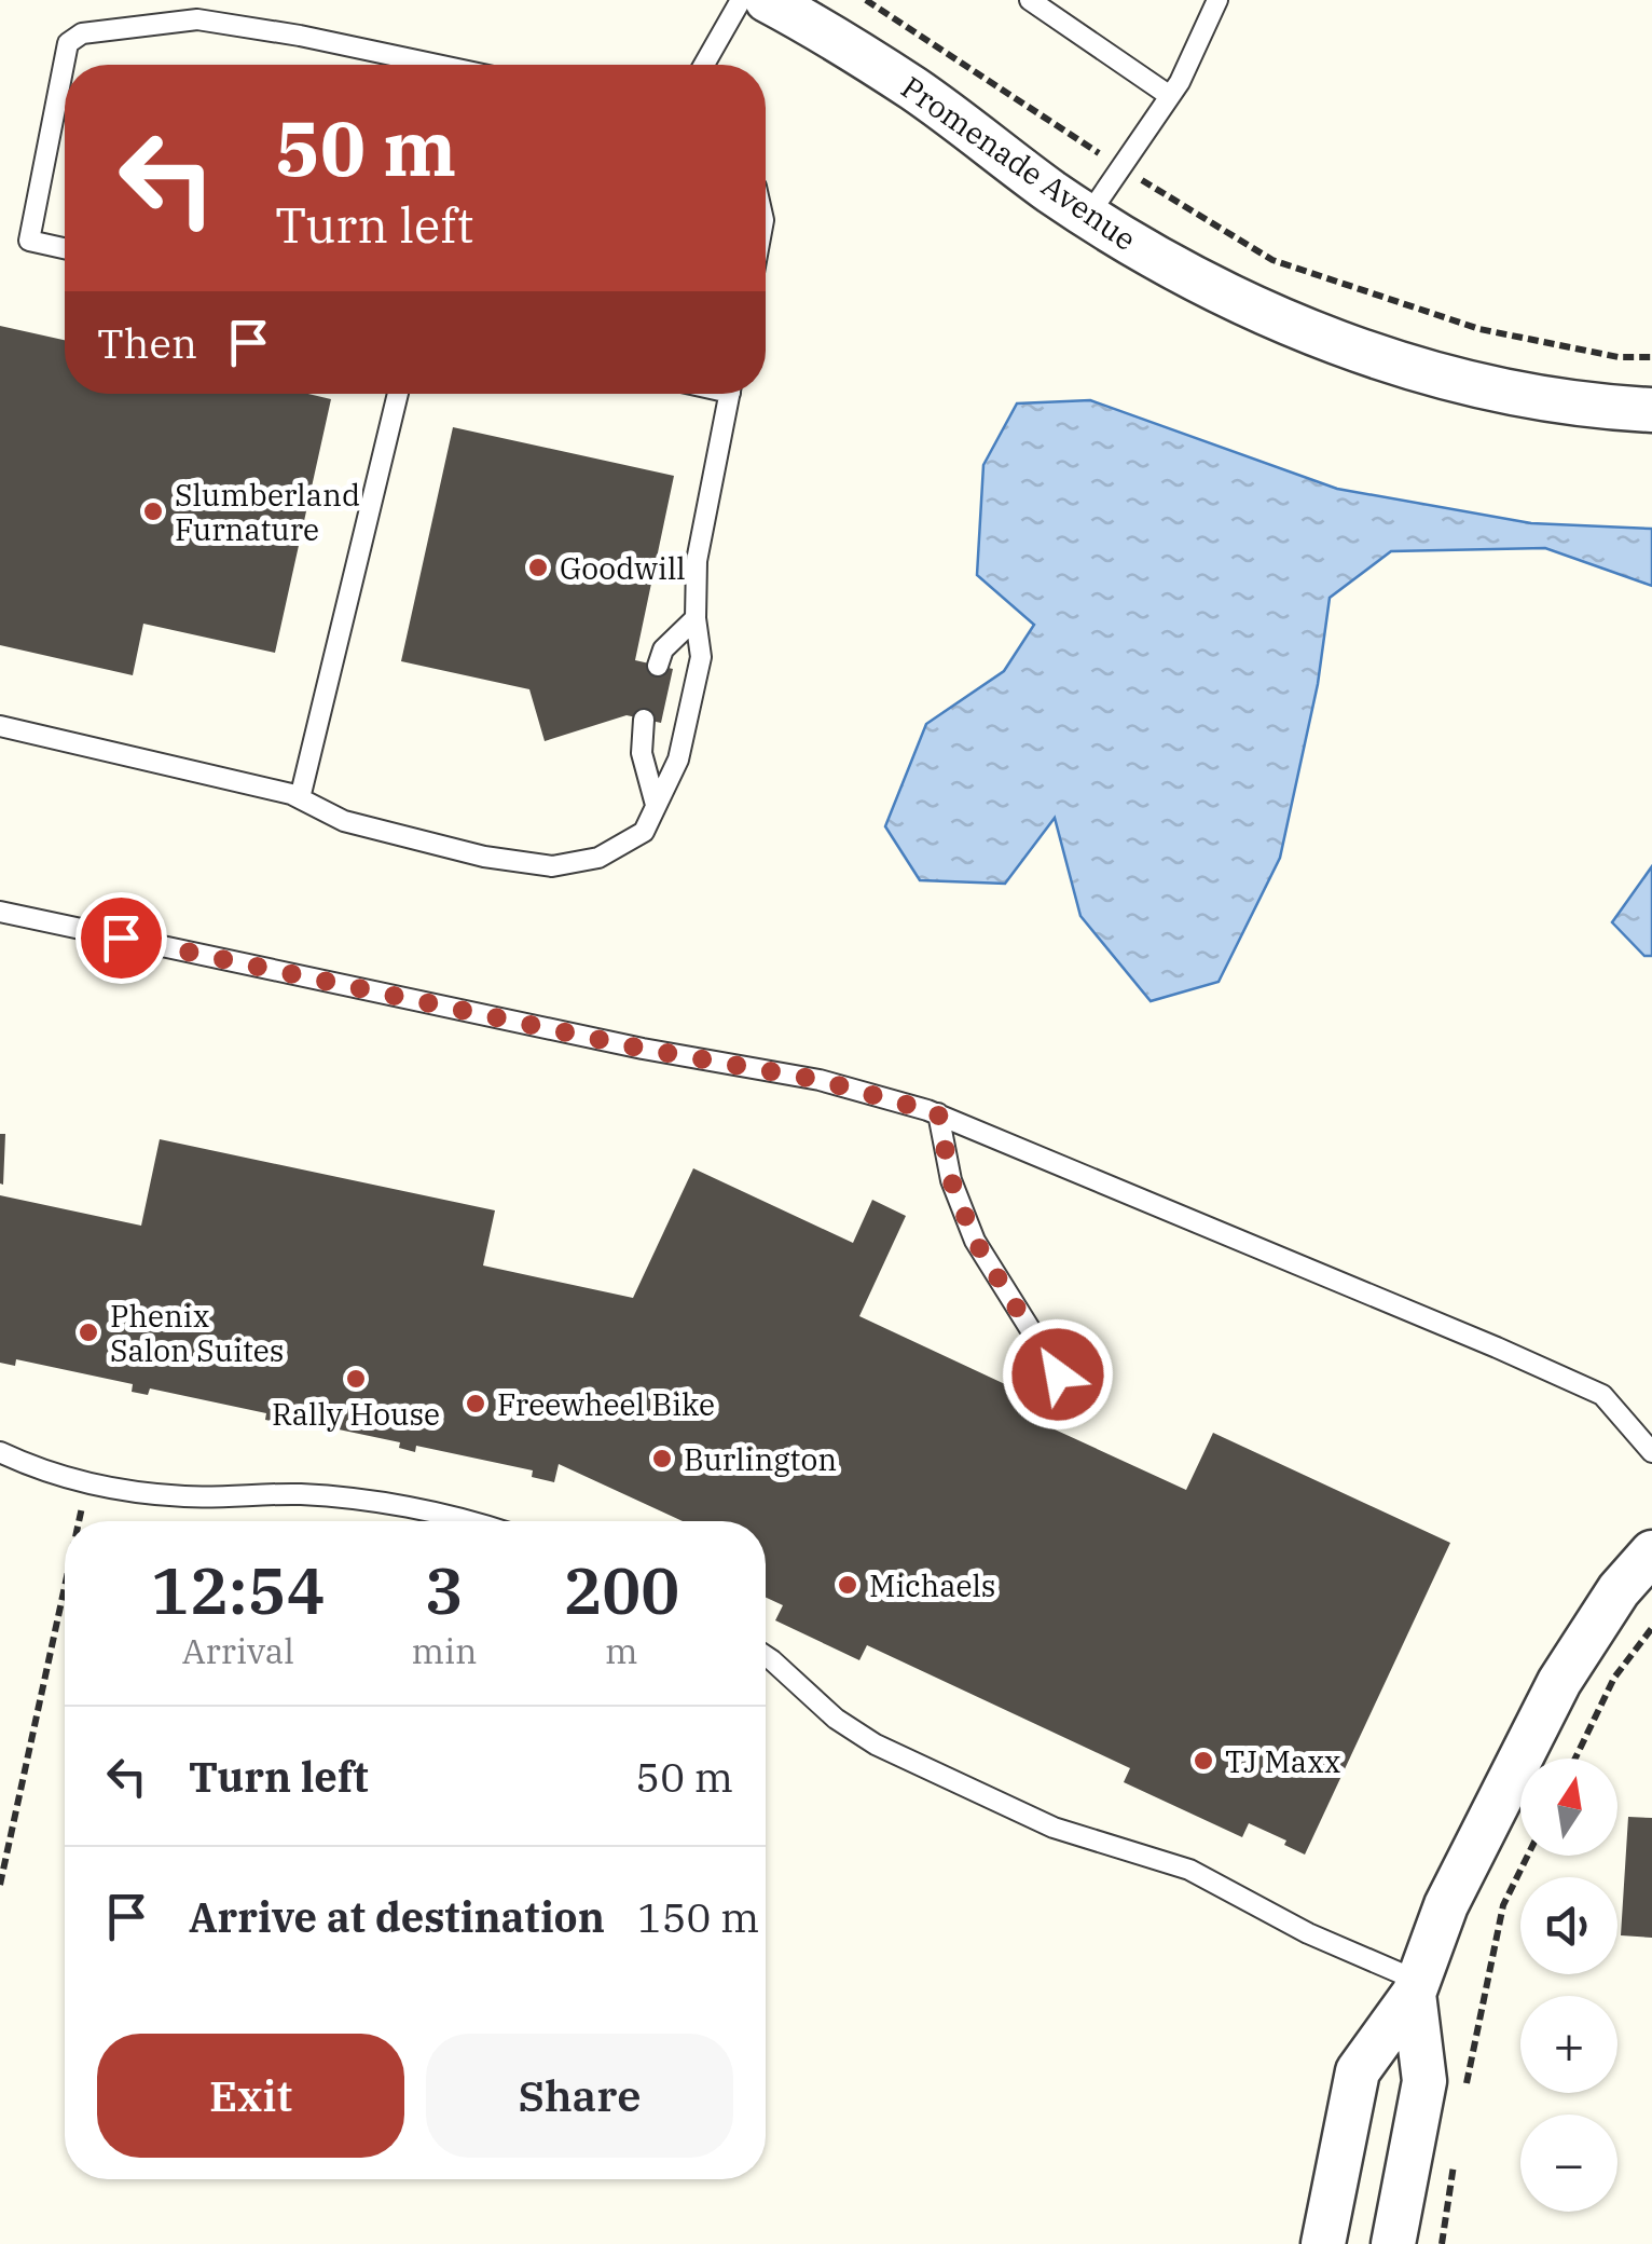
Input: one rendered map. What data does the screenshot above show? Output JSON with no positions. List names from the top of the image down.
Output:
{
  "streets": {
    "street": ["Promenade Avenue"]
  },
  "places": [
    "Slumberland Furnature",
    "Goodwill",
    "Phenix Salon Suites",
    "Rally House",
    "Freewheel Bike",
    "Burlington",
    "Michaels",
    "TJ Maxx"
  ],
  "north": "top",
  "page": {
    "turn": ["50 m", "Turn left"],
    "then": "Then",
    "eta": [
      "12:54",
      "Arrival",
      "3",
      "min",
      "200",
      "m"
    ],
    "list": [
      {
        "name": "Turn left",
        "value": "50 m"
      },
      {
        "name": "Arrive at destination",
        "value": "150 m"
      }
    ],
    "map_buttons": ["+", "−"],
    "buttons": ["Exit", "Share"]
  }
}
